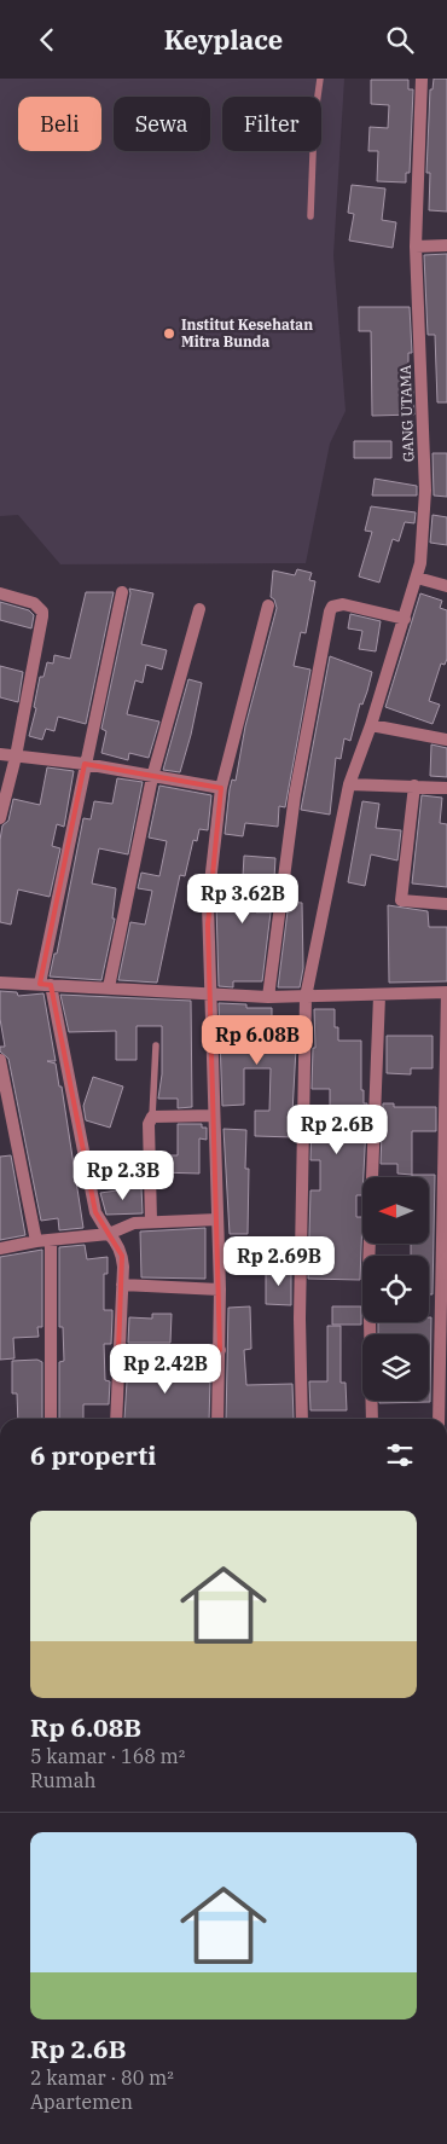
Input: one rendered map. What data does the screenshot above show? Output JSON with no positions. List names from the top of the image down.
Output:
{
  "streets": {
    "street": ["GANG UTAMA"]
  },
  "places": ["Institut Kesehatan Mitra Bunda"],
  "north": "left",
  "page": {
    "header": "Keyplace",
    "chip": ["Beli", "Sewa", "Filter"],
    "price": [
      "Rp 3.62B",
      "Rp 6.08B",
      "Rp 2.6B",
      "Rp 2.3B",
      "Rp 2.69B",
      "Rp 2.42B"
    ],
    "heading": "6 properti",
    "list": [
      {
        "name": "Rp 6.08B",
        "note": "5 kamar · 168 m² · Rumah"
      },
      {
        "name": "Rp 2.6B",
        "note": "2 kamar · 80 m² · Apartemen"
      }
    ]
  }
}
